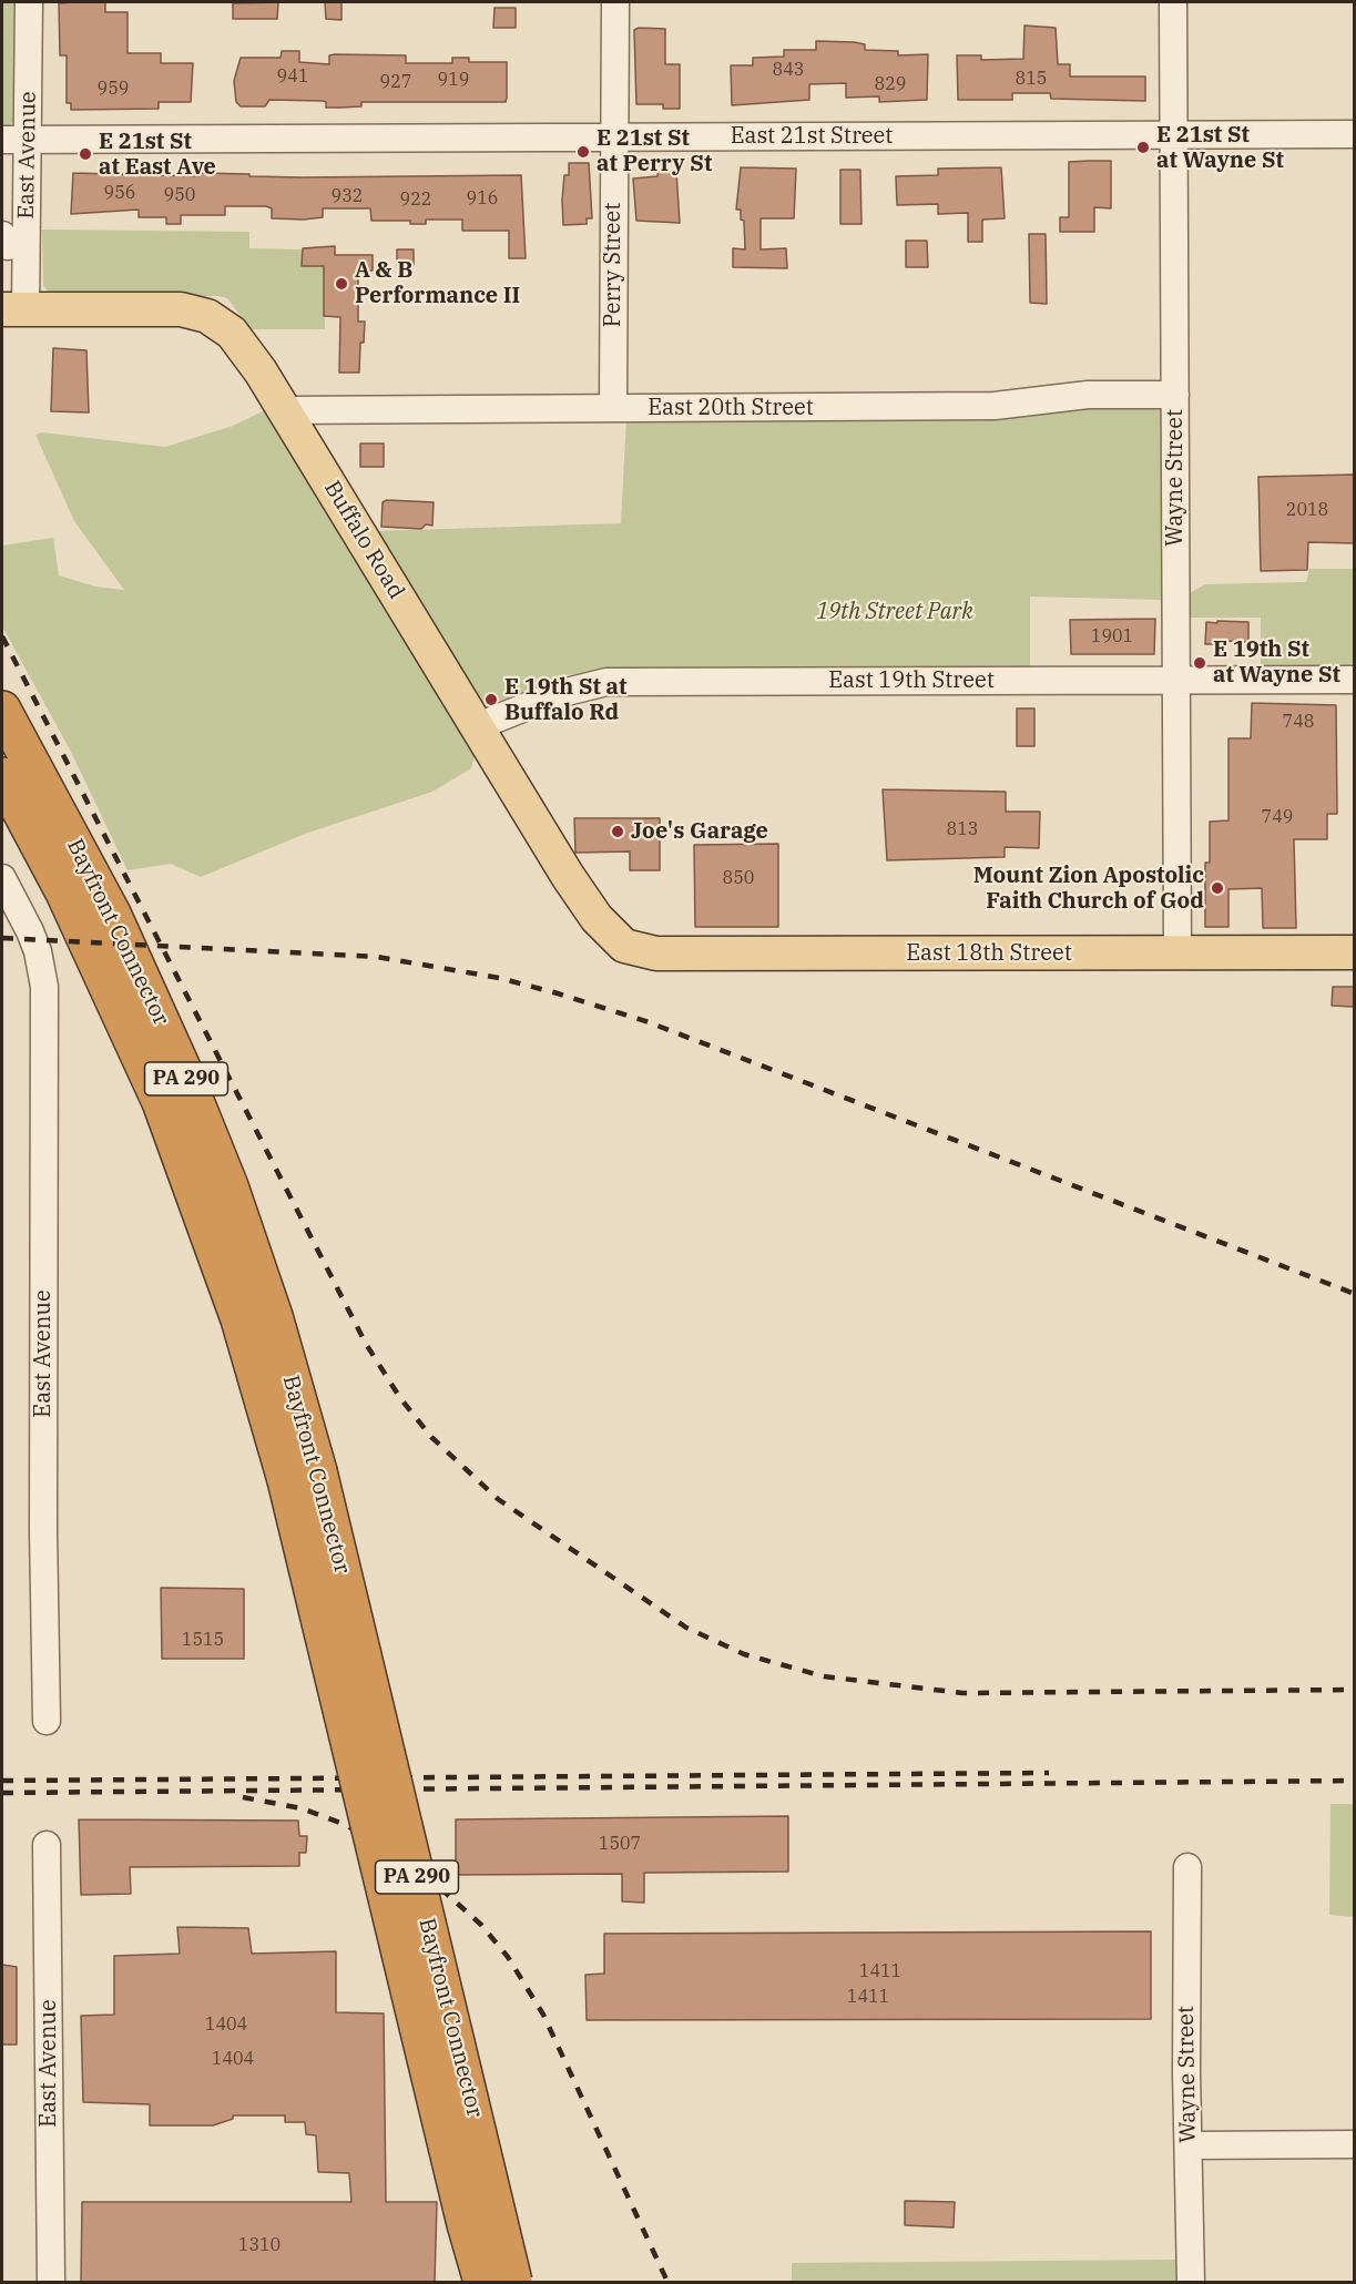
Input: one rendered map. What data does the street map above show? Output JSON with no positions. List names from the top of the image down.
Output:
{
  "streets": {
    "highway": ["Bayfront Connector", "PA 290"],
    "main road": ["Buffalo Road", "East 18th Street"],
    "street": [
      "East 21st Street",
      "East Avenue",
      "Perry Street",
      "East 20th Street",
      "Wayne Street",
      "East 19th Street"
    ]
  },
  "crossings": [
    ["East 21st Street", "East Avenue"],
    ["East 21st Street", "Perry Street"],
    ["East 21st Street", "Wayne Street"],
    ["East Avenue", "Buffalo Road"],
    ["Perry Street", "East 20th Street"],
    ["East 20th Street", "Wayne Street"],
    ["East 20th Street", "Buffalo Road"],
    ["Wayne Street", "East 19th Street"],
    ["Wayne Street", "East 18th Street"],
    ["Buffalo Road", "East 19th Street"],
    ["Buffalo Road", "East 18th Street"]
  ],
  "parks": ["19th Street Park"],
  "places": [
    "E 21st St at Wayne St",
    "E 21st St at Perry St",
    "E 21st St at East Ave",
    "A & B Performance II",
    "E 19th St at Wayne St",
    "E 19th St at Buffalo Rd",
    "Joe's Garage",
    "Mount Zion Apostolic Faith Church of God"
  ],
  "house_numbers": [
    "843",
    "941",
    "815",
    "919",
    "927",
    "829",
    "959",
    "956",
    "950",
    "932",
    "916",
    "922",
    "2018",
    "1901",
    "748",
    "749",
    "813",
    "850",
    "1515",
    "1507",
    "1411",
    "1411",
    "1404",
    "1404",
    "1310"
  ]
}
